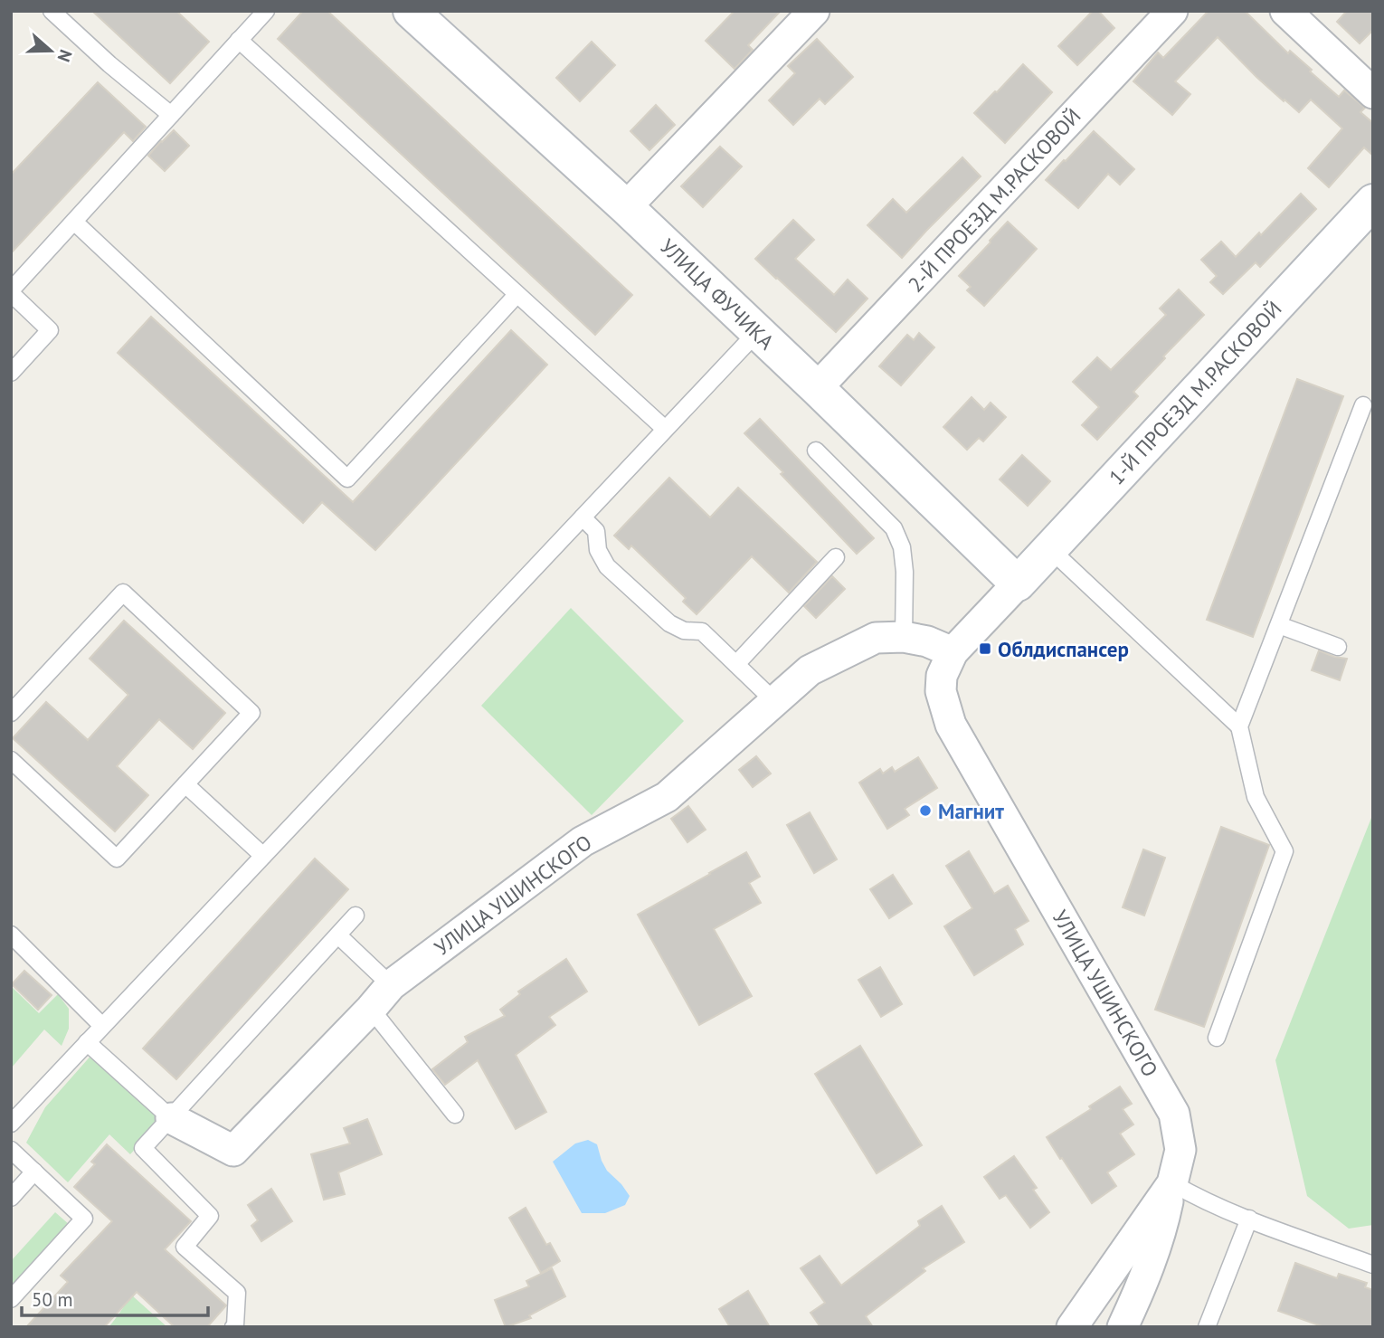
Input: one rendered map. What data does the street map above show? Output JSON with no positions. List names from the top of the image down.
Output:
{
  "streets": {
    "street": [
      "2-Й ПРОЕЗД М.РАСКОВОЙ",
      "УЛИЦА ФУЧИКА",
      "1-Й ПРОЕЗД М.РАСКОВОЙ",
      "УЛИЦА УШИНСКОГО"
    ]
  },
  "crossings": [
    ["2-Й ПРОЕЗД М.РАСКОВОЙ", "УЛИЦА ФУЧИКА"],
    ["УЛИЦА ФУЧИКА", "1-Й ПРОЕЗД М.РАСКОВОЙ"],
    ["УЛИЦА ФУЧИКА", "УЛИЦА УШИНСКОГО"],
    ["1-Й ПРОЕЗД М.РАСКОВОЙ", "УЛИЦА УШИНСКОГО"]
  ],
  "places": {
    "transit": ["Облдиспансер"],
    "other": ["Магнит"]
  },
  "scale_bar": "50 m",
  "north": "right"
}
